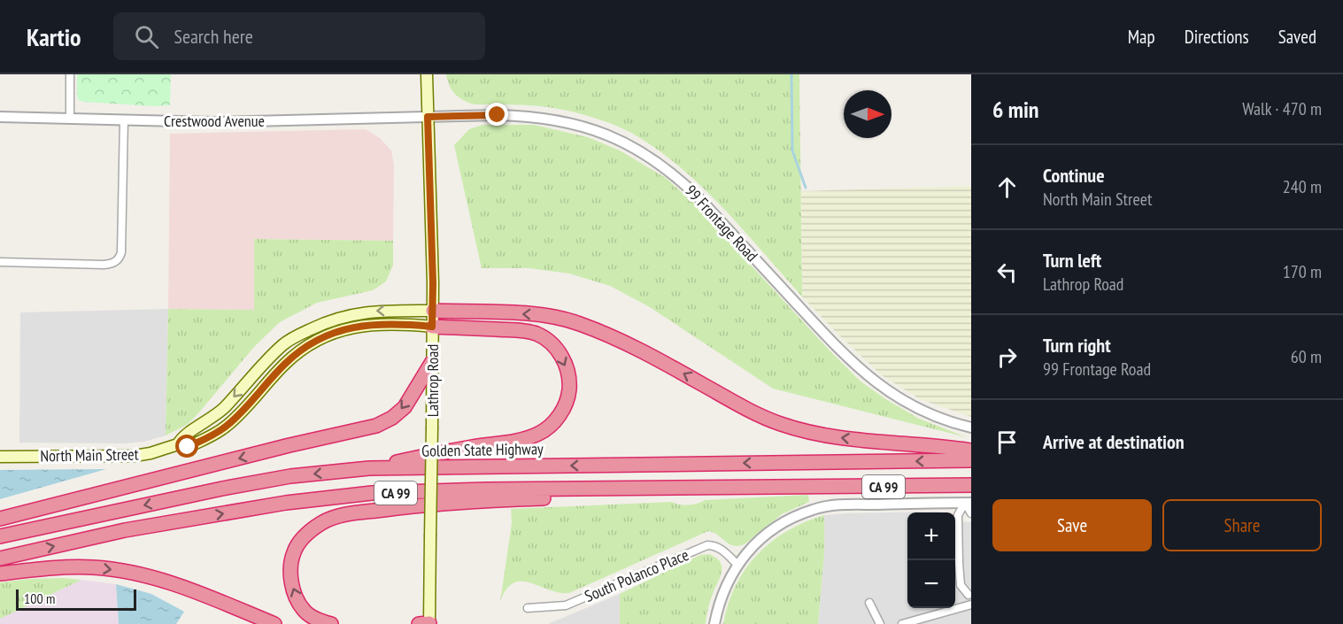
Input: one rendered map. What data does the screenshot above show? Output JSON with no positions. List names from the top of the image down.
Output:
{
  "streets": {
    "highway": ["Golden State Highway", "CA 99"],
    "main road": ["Lathrop Road", "North Main Street"],
    "street": ["Crestwood Avenue", "99 Frontage Road", "South Polanco Place"]
  },
  "crossings": [
    ["Crestwood Avenue", "99 Frontage Road"],
    ["Crestwood Avenue", "Lathrop Road"],
    ["99 Frontage Road", "Lathrop Road"],
    ["Lathrop Road", "North Main Street"]
  ],
  "scale_bar": "100 m",
  "north": "right",
  "page": {
    "header": "Kartio",
    "search": "Search here",
    "nav": ["Map", "Directions", "Saved"],
    "heading": ["6 min", "Walk · 470 m"],
    "list": [
      ["Continue", "North Main Street", "240 m"],
      ["Turn left", "Lathrop Road", "170 m"],
      ["Turn right", "99 Frontage Road", "60 m"],
      "Arrive at destination"
    ],
    "buttons": ["Save", "Share"],
    "map_buttons": ["+", "−"],
    "scale": "100 m"
  }
}
